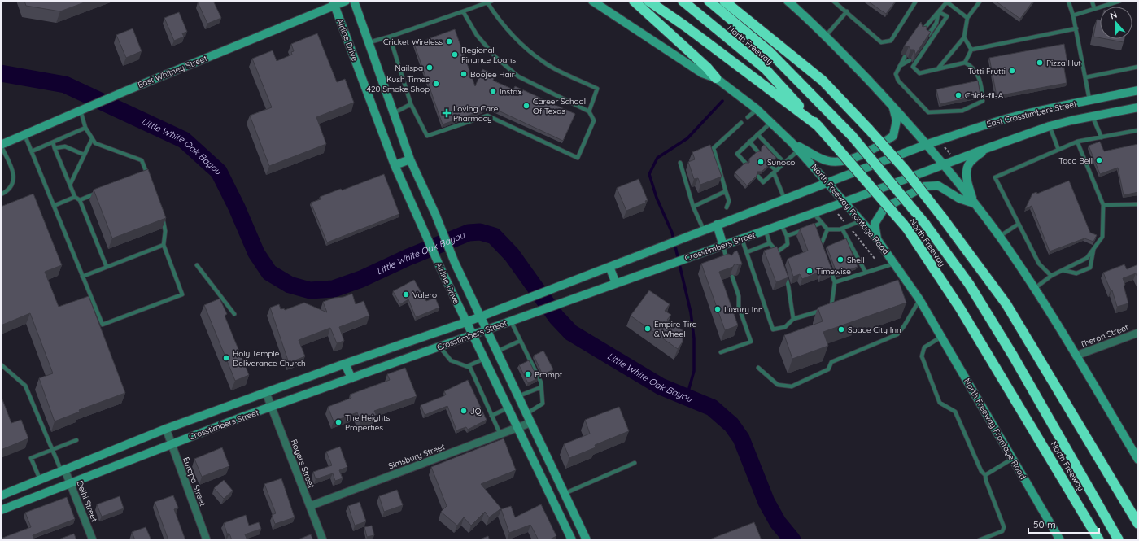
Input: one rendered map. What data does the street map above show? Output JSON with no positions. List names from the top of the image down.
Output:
{
  "streets": {
    "highway": ["North Freeway"],
    "main road": [
      "Airline Drive",
      "East Whitney Street",
      "East Crosstimbers Street",
      "North Freeway Frontage Road",
      "Crosstimbers Street"
    ],
    "street": [
      "Theron Street",
      "Simsbury Street",
      "Rogers Street",
      "Europa Street",
      "Delhi Street"
    ]
  },
  "crossings": [
    ["Airline Drive", "East Whitney Street"],
    ["Airline Drive", "Crosstimbers Street"],
    ["Airline Drive", "Simsbury Street"],
    ["East Crosstimbers Street", "Crosstimbers Street"],
    ["North Freeway Frontage Road", "Crosstimbers Street"],
    ["Crosstimbers Street", "Rogers Street"],
    ["Crosstimbers Street", "Europa Street"],
    ["Crosstimbers Street", "Delhi Street"],
    ["Simsbury Street", "Rogers Street"]
  ],
  "water": ["Little White Oak Bayou"],
  "places": {
    "other": [
      "Cricket Wireless",
      "Regional Finance Loans",
      "Pizza Hut",
      "Nailspa",
      "Tutti Frutti",
      "Boojee Hair",
      "Kush Times 420 Smoke Shop",
      "Instax",
      "Chick-fil-A",
      "Career School Of Texas",
      "Taco Bell",
      "Sunoco",
      "Shell",
      "Timewise",
      "Valero",
      "Luxury Inn",
      "Empire Tire & Wheel",
      "Space City Inn",
      "Holy Temple Deliverance Church",
      "Prompt",
      "JQ",
      "The Heights Properties"
    ],
    "health": ["Loving Care Pharmacy"]
  },
  "scale_bar": "50 m",
  "north": "top"
}
